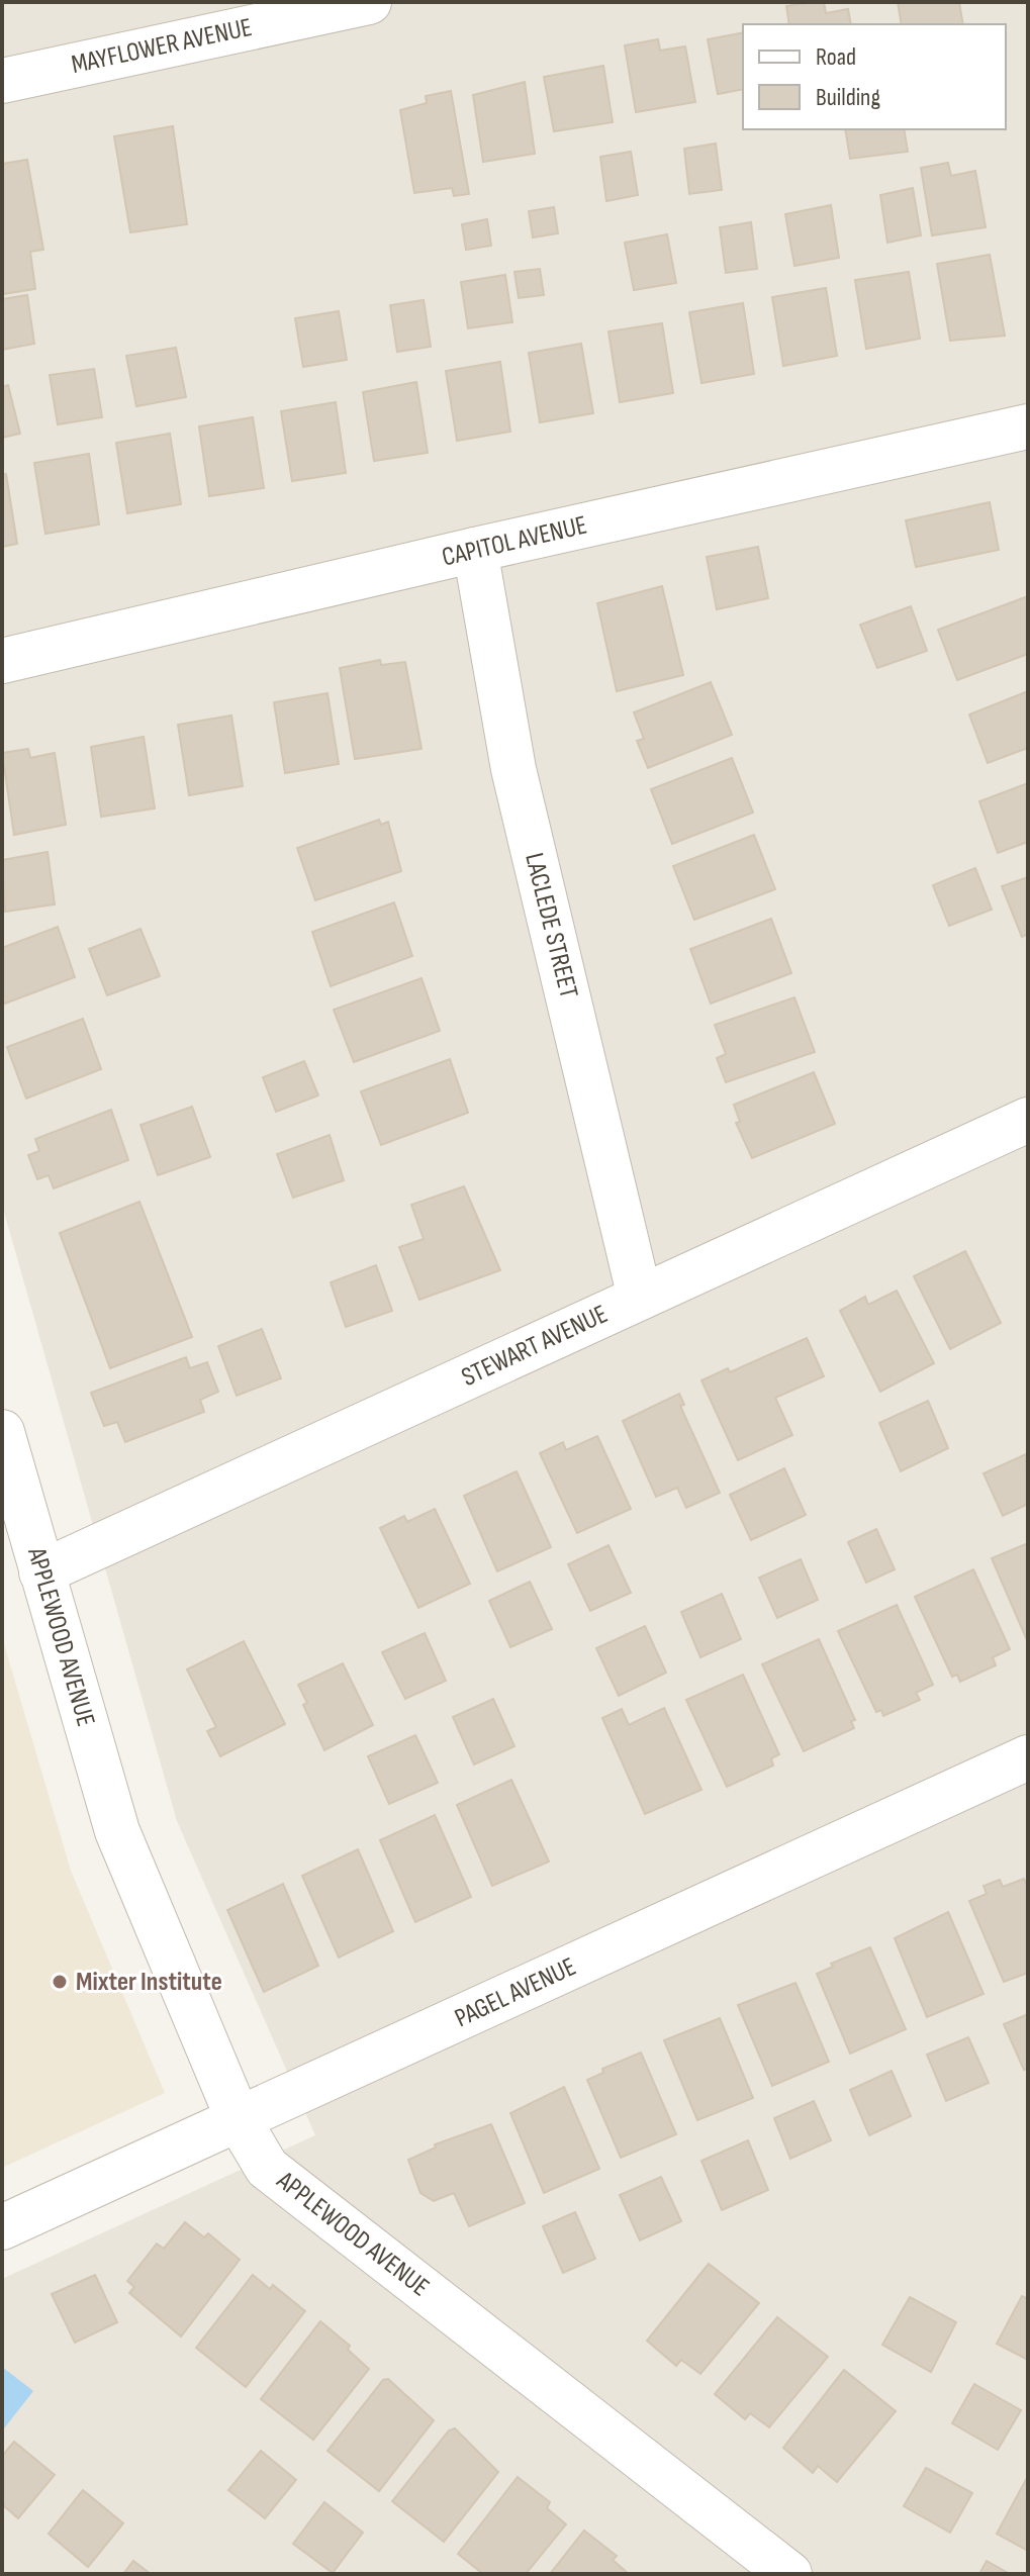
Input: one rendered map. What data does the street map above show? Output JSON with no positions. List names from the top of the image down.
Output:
{
  "streets": {
    "street": [
      "MAYFLOWER AVENUE",
      "CAPITOL AVENUE",
      "LACLEDE STREET",
      "STEWART AVENUE",
      "APPLEWOOD AVENUE",
      "PAGEL AVENUE"
    ]
  },
  "crossings": [
    ["CAPITOL AVENUE", "LACLEDE STREET"],
    ["LACLEDE STREET", "STEWART AVENUE"],
    ["STEWART AVENUE", "APPLEWOOD AVENUE"],
    ["APPLEWOOD AVENUE", "PAGEL AVENUE"]
  ],
  "places": ["Mixter Institute"],
  "legend": ["Road", "Building"]
}
